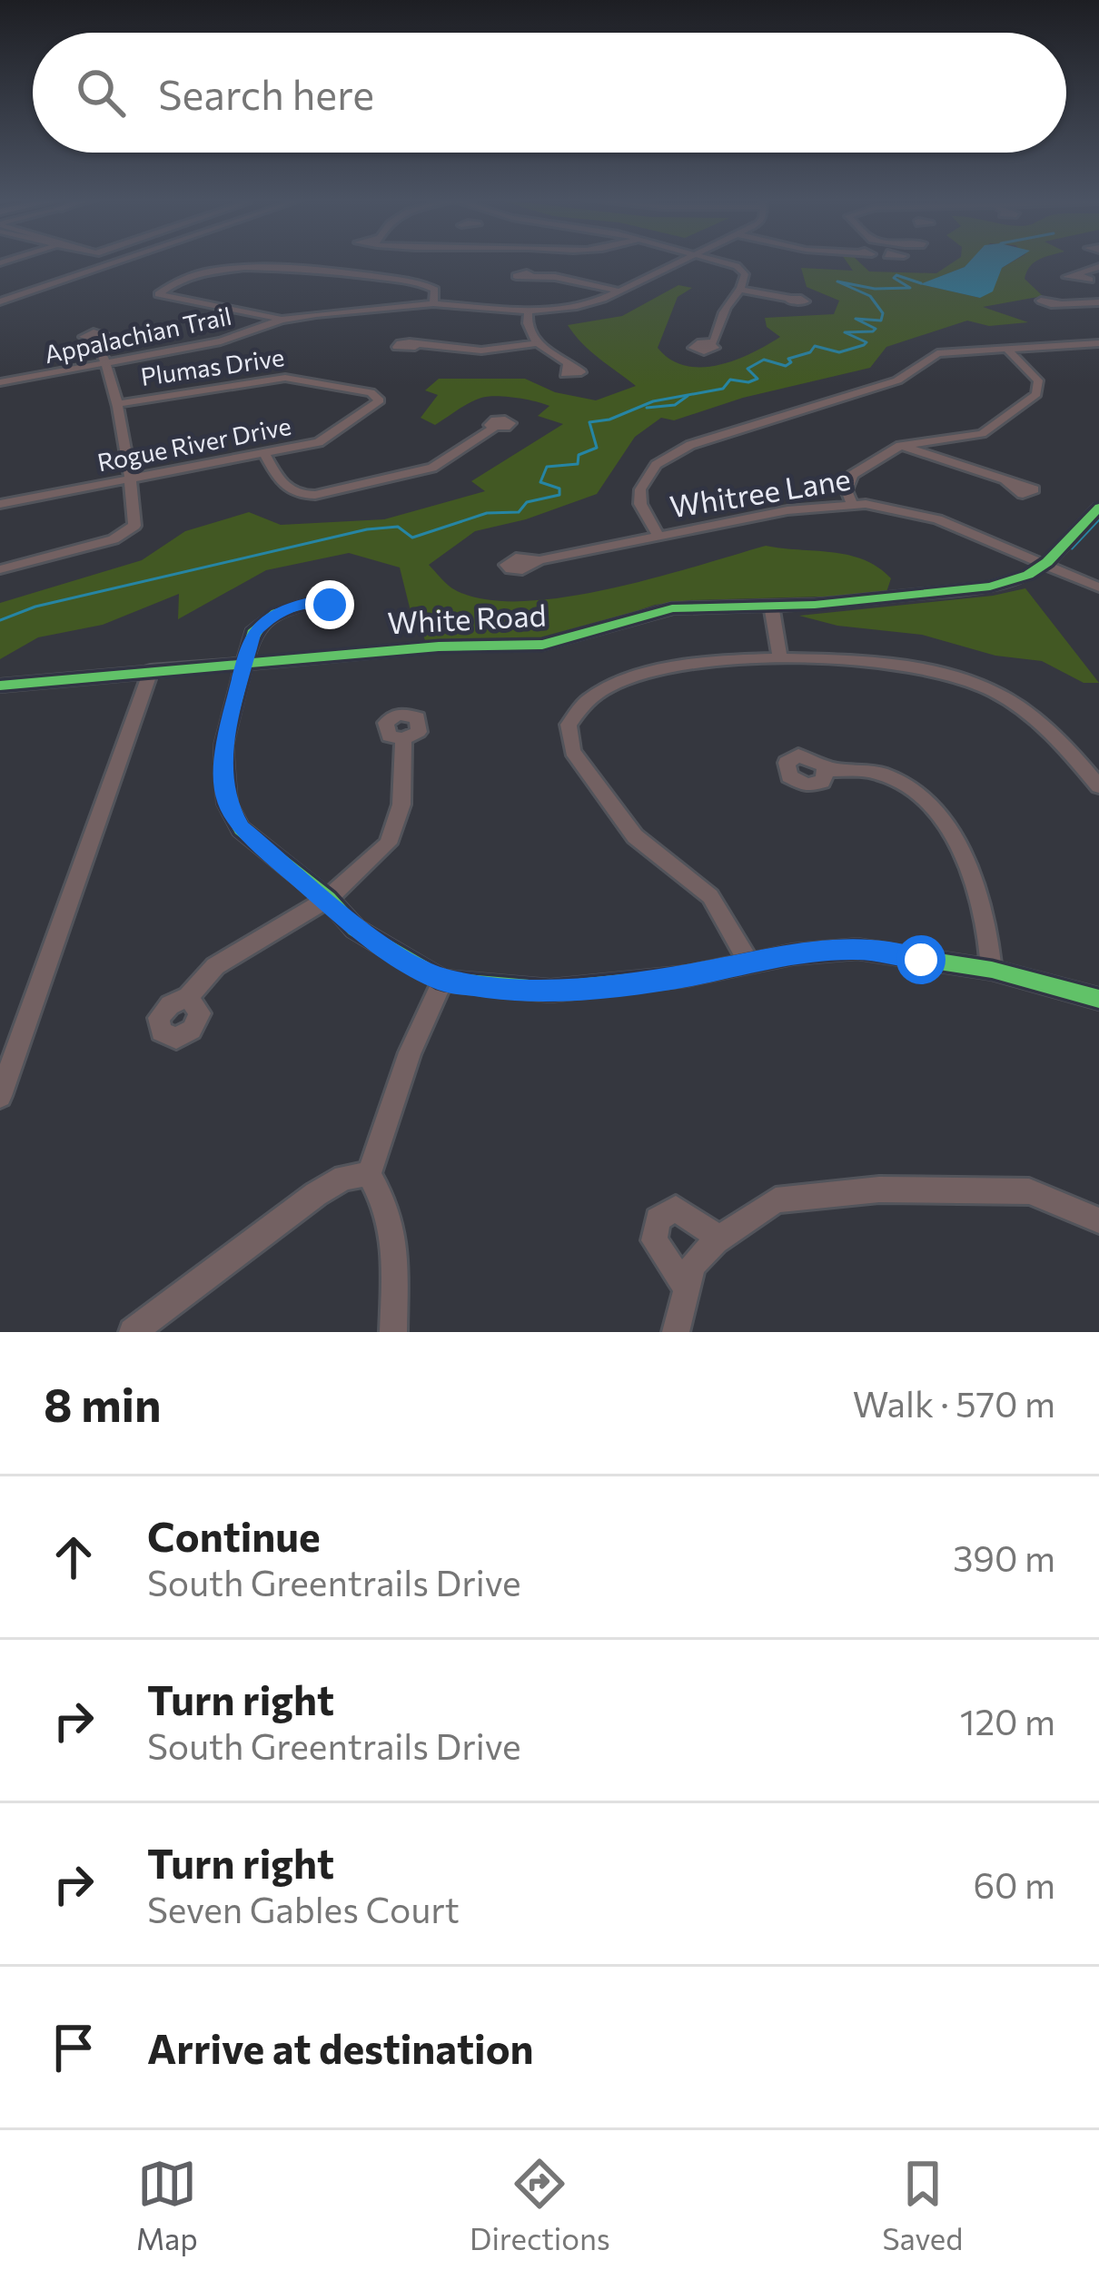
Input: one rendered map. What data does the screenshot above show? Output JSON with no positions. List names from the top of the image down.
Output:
{
  "streets": {
    "street": [
      "Appalachian Trail",
      "Plumas Drive",
      "Rogue River Drive",
      "Whitree Lane",
      "White Road"
    ]
  },
  "crossings": [
    ["Plumas Drive", "Rogue River Drive"],
    ["Whitree Lane", "White Road"]
  ],
  "page": {
    "search": "Search here",
    "heading": ["8 min", "Walk · 570 m"],
    "list": [
      ["Continue", "South Greentrails Drive", "390 m"],
      ["Turn right", "South Greentrails Drive", "120 m"],
      ["Turn right", "Seven Gables Court", "60 m"],
      "Arrive at destination"
    ],
    "nav": ["Map", "Directions", "Saved"]
  }
}
